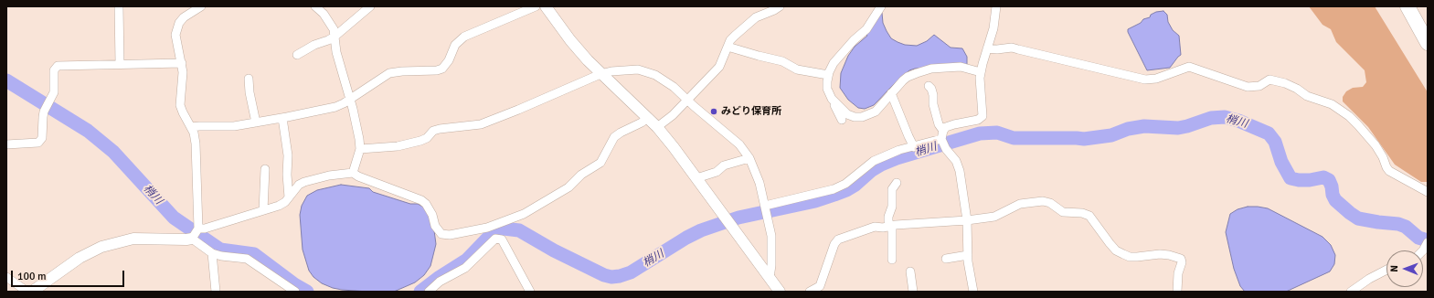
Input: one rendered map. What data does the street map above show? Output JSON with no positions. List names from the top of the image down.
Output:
{
  "water": ["梢川"],
  "places": ["みどり保育所"],
  "scale_bar": "100 m",
  "north": "left"
}
